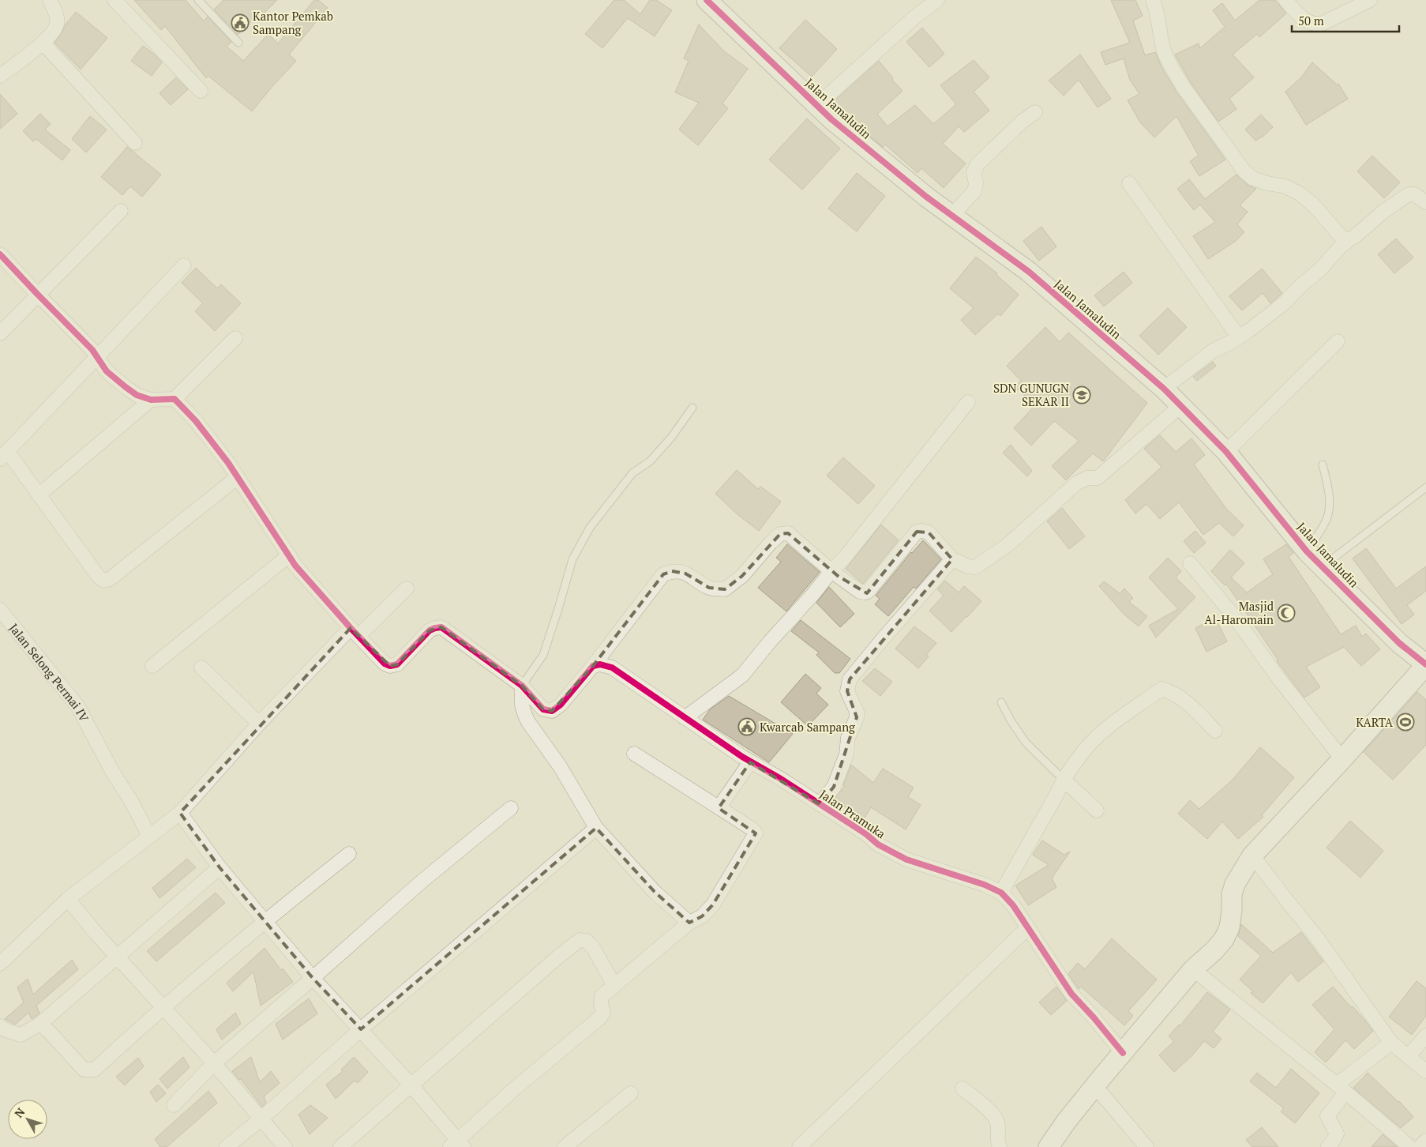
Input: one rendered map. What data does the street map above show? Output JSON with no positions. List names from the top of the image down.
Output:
{
  "streets": {
    "street": ["Jalan Jamaludin", "Jalan Selong Permai IV", "Jalan Pramuka"]
  },
  "places": {
    "public building": ["Kantor Pemkab Sampang", "Kwarcab Sampang"],
    "school or university": ["SDN GUNUGN SEKAR II"],
    "mosque": ["Masjid Al-Haromain"],
    "sports": ["KARTA"]
  },
  "scale_bar": "50 m",
  "north": "top left"
}
